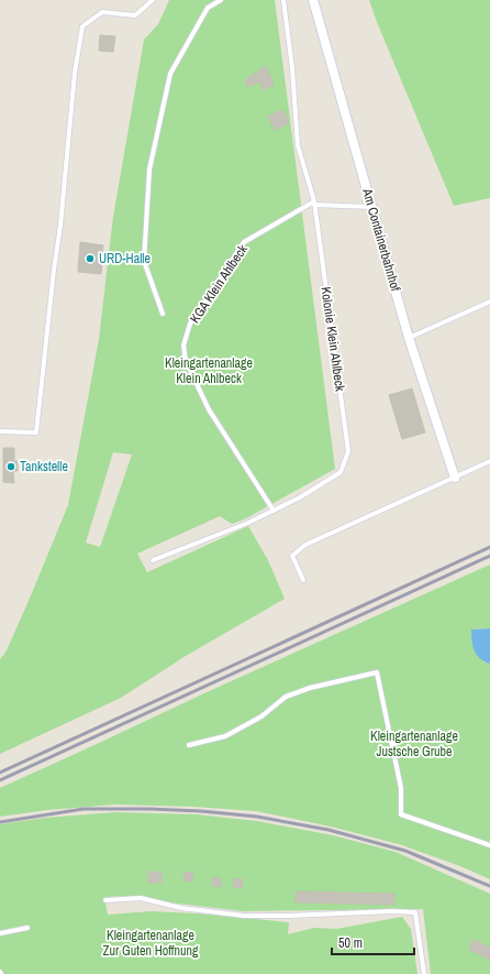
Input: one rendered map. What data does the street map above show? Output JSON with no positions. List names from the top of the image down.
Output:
{
  "streets": {
    "street": ["Am Containerbahnhof"],
    "lane": ["KGA Klein Ahlbeck", "Kolonie Klein Ahlbeck"]
  },
  "crossings": [
    ["KGA Klein Ahlbeck", "Kolonie Klein Ahlbeck"]
  ],
  "parks": ["Kleingartenanlage Klein Ahlbeck", "Kleingartenanlage Justsche Grube", "Kleingartenanlage Zur Guten Hoffnung"],
  "places": ["URD-Halle", "Tankstelle"],
  "scale_bar": "50 m"
}
